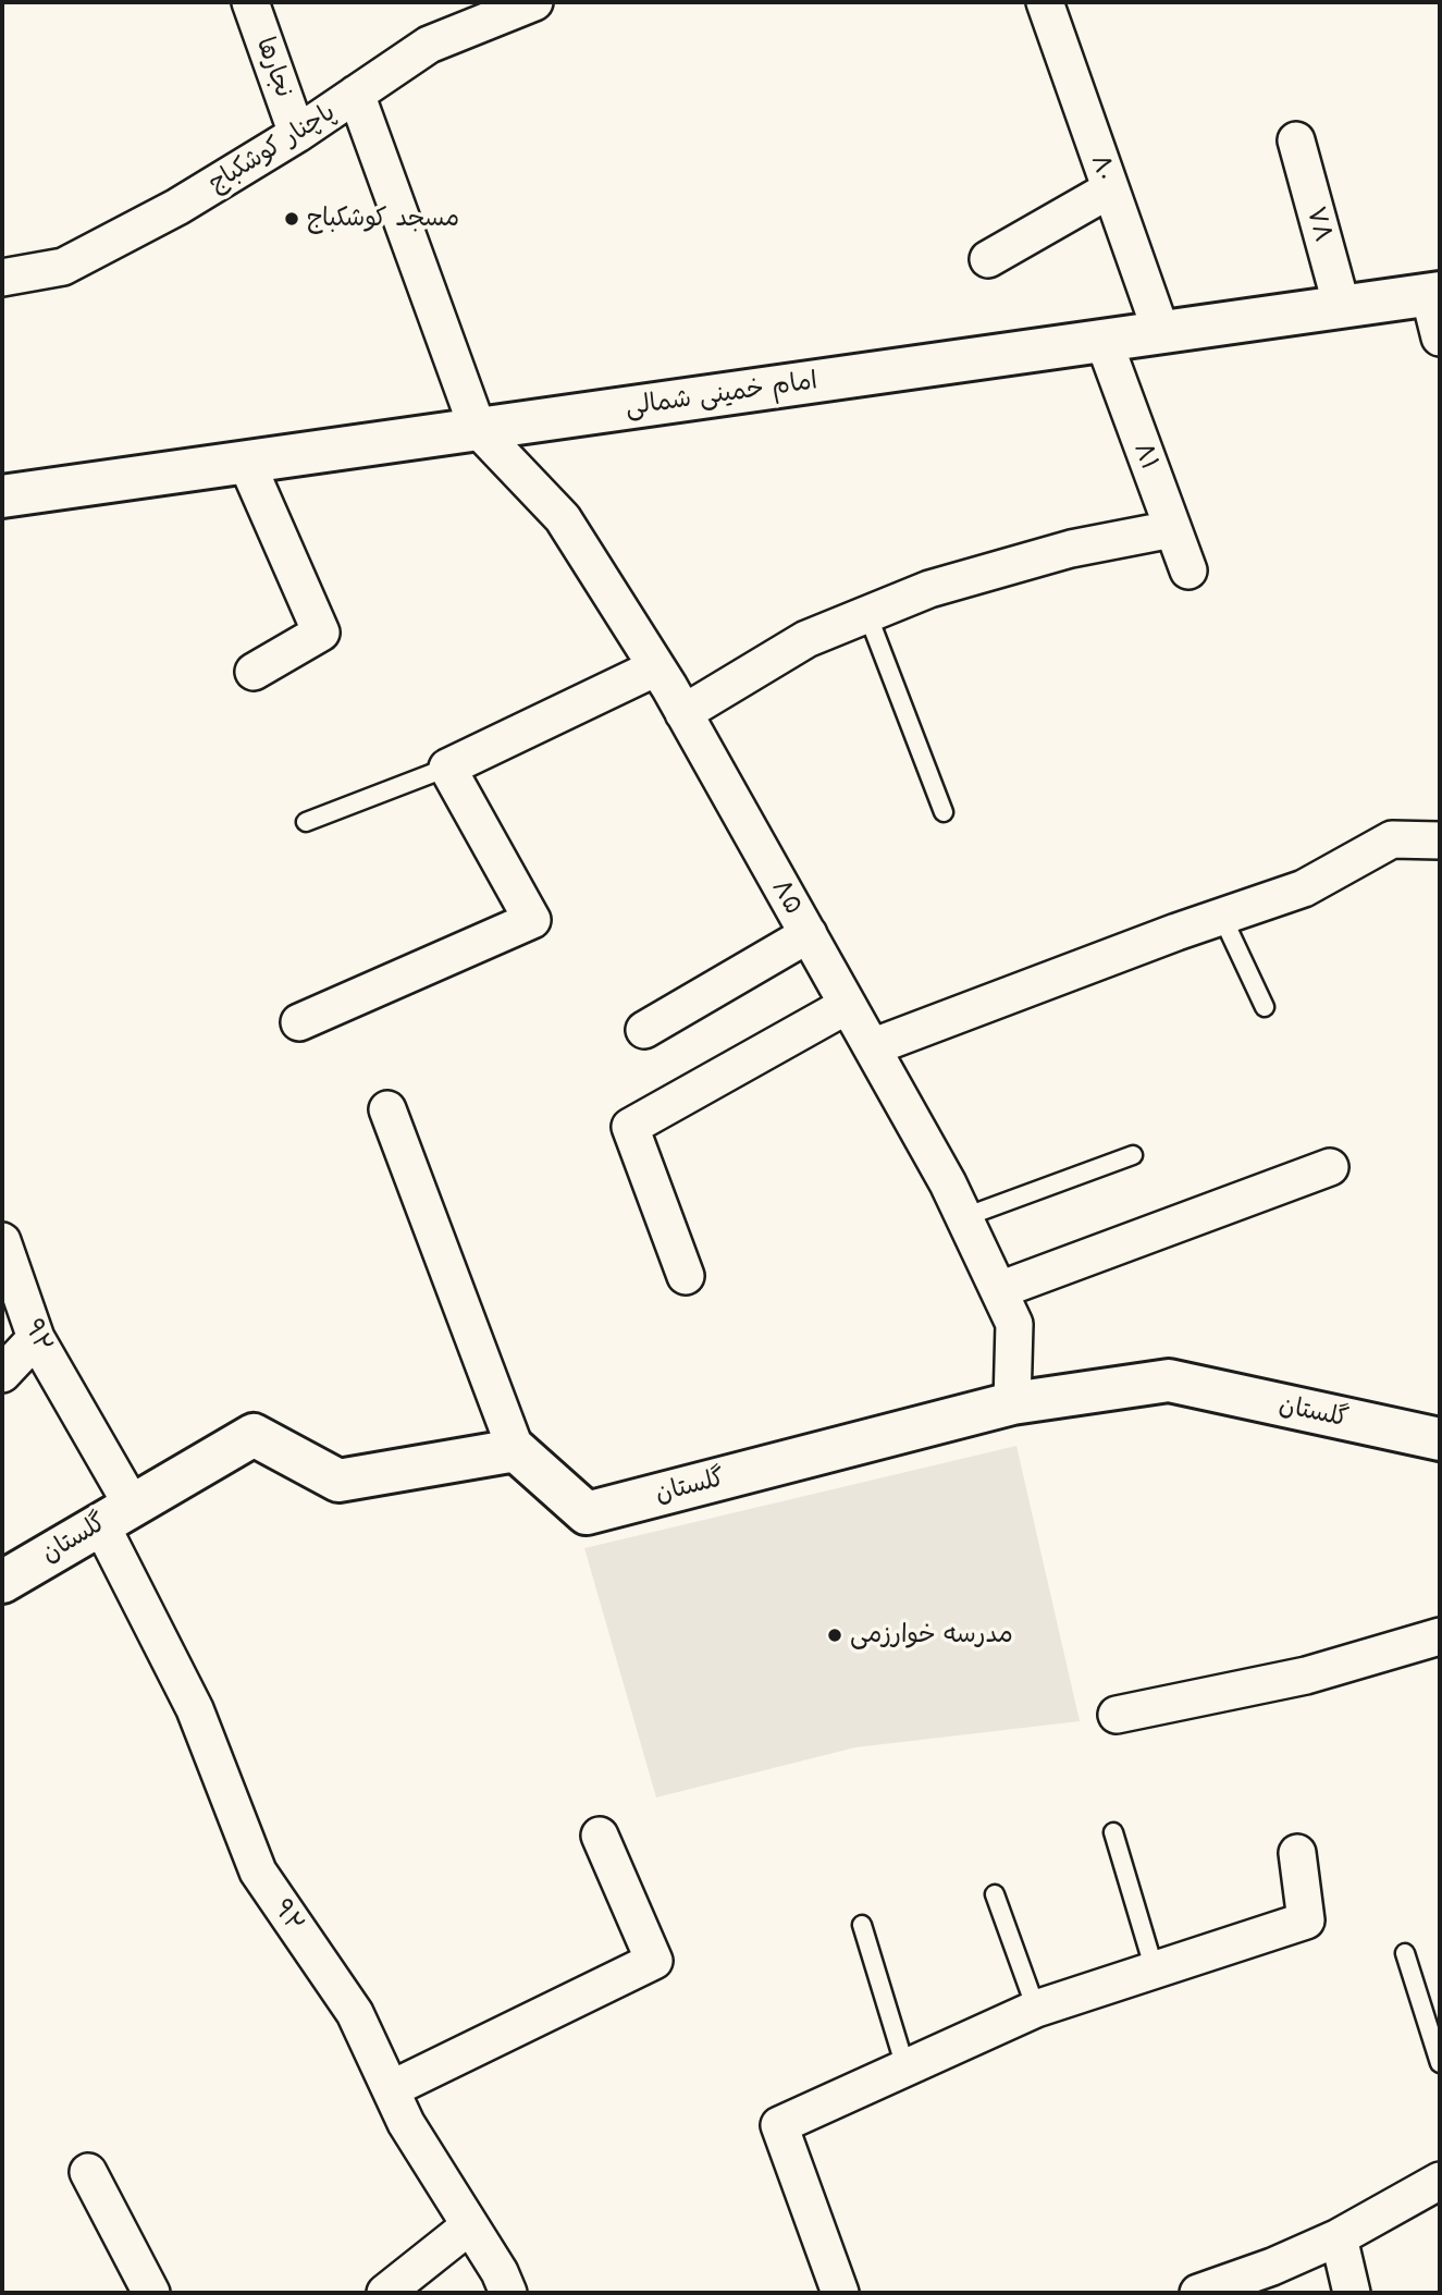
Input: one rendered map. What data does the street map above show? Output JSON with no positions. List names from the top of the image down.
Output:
{
  "streets": {
    "street": [
      "نجارها",
      "پاچنار کوشکباج",
      "۸۰",
      "۷۸",
      "امام خمینی شمالی",
      "۸۱",
      "۸۵",
      "۹۲",
      "گلستان"
    ]
  },
  "crossings": [
    ["نجارها", "پاچنار کوشکباج"],
    ["۸۰", "امام خمینی شمالی"],
    ["۷۸", "امام خمینی شمالی"],
    ["امام خمینی شمالی", "۸۱"],
    ["امام خمینی شمالی", "۸۵"],
    ["۸۵", "گلستان"],
    ["۹۲", "گلستان"]
  ],
  "places": ["مسجد کوشکباج", "مدرسه خوارزمی"]
}
